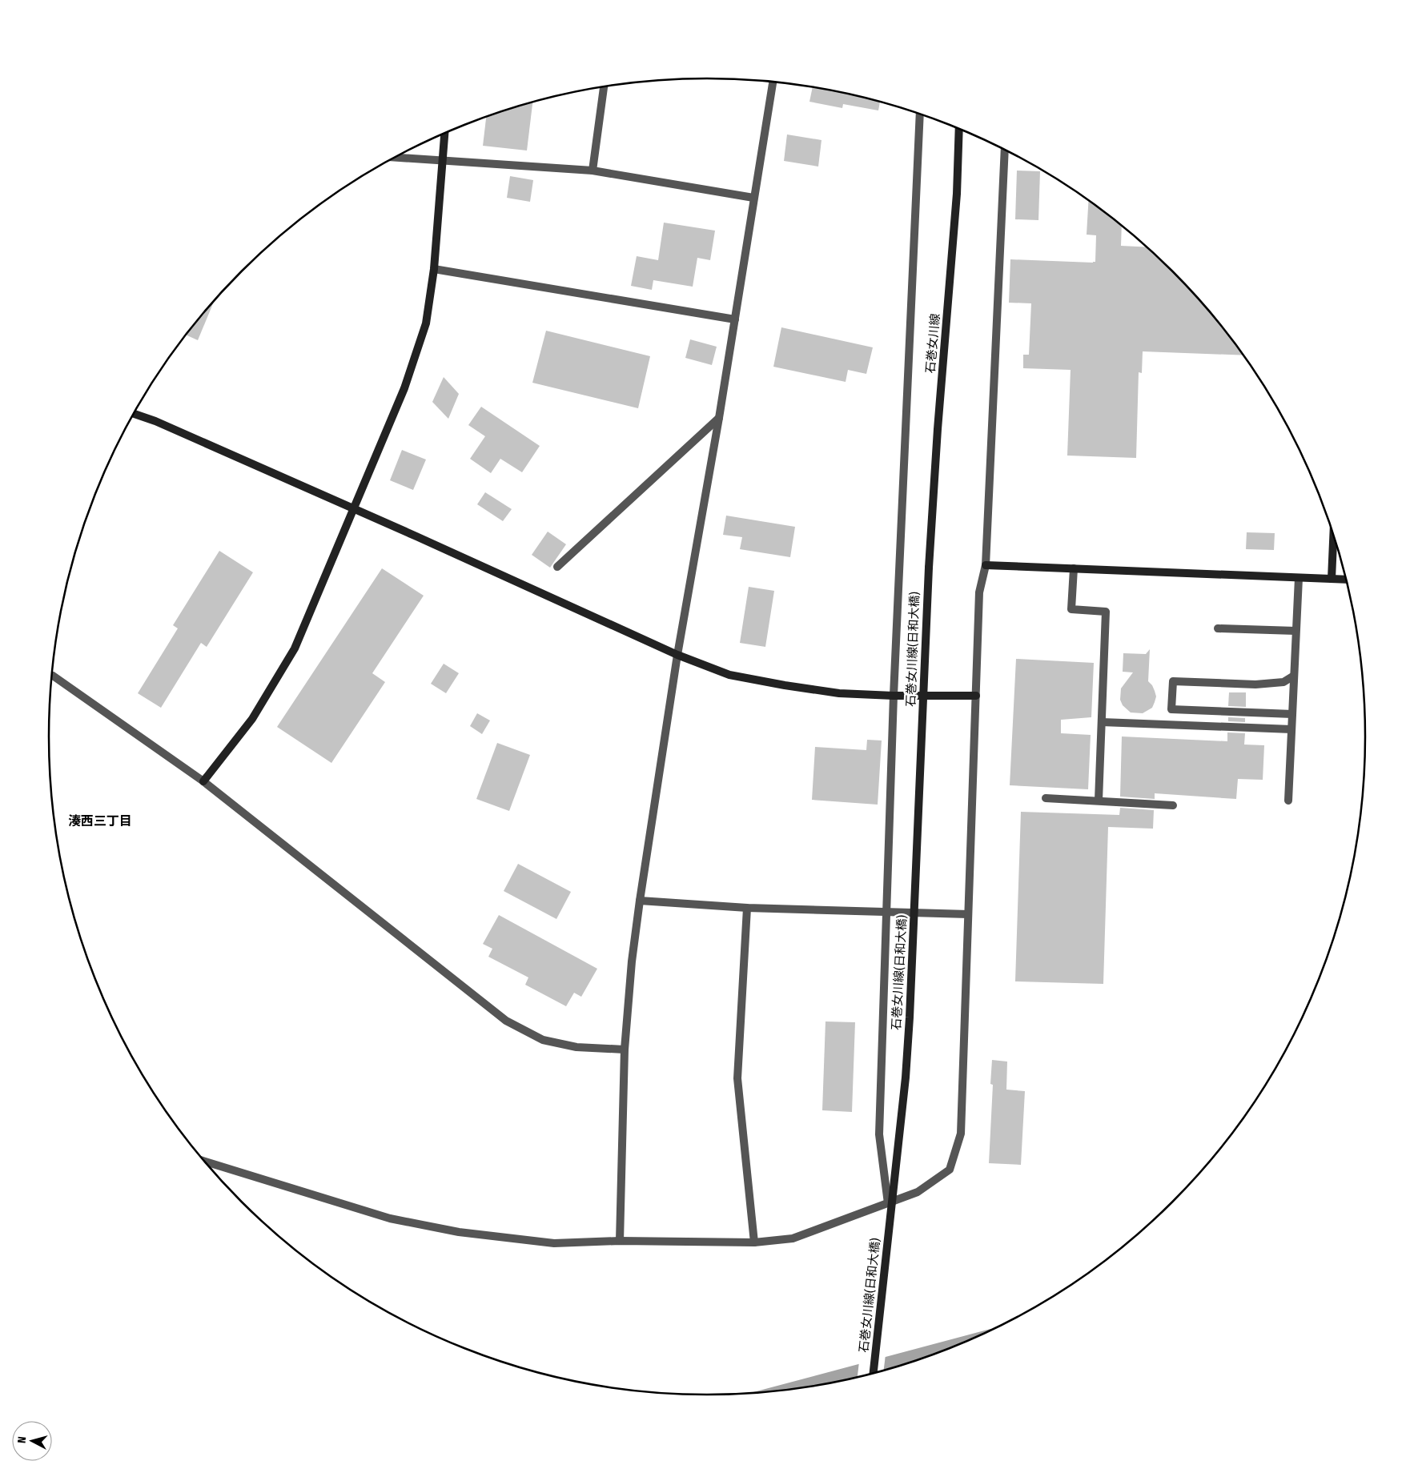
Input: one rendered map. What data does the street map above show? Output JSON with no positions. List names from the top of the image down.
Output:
{
  "streets": {
    "street": ["石巻女川線", "石巻女川線(日和大橋)"]
  },
  "crossings": [
    ["石巻女川線", "石巻女川線(日和大橋)"]
  ],
  "districts": ["湊西三丁目"],
  "north": "left"
}
